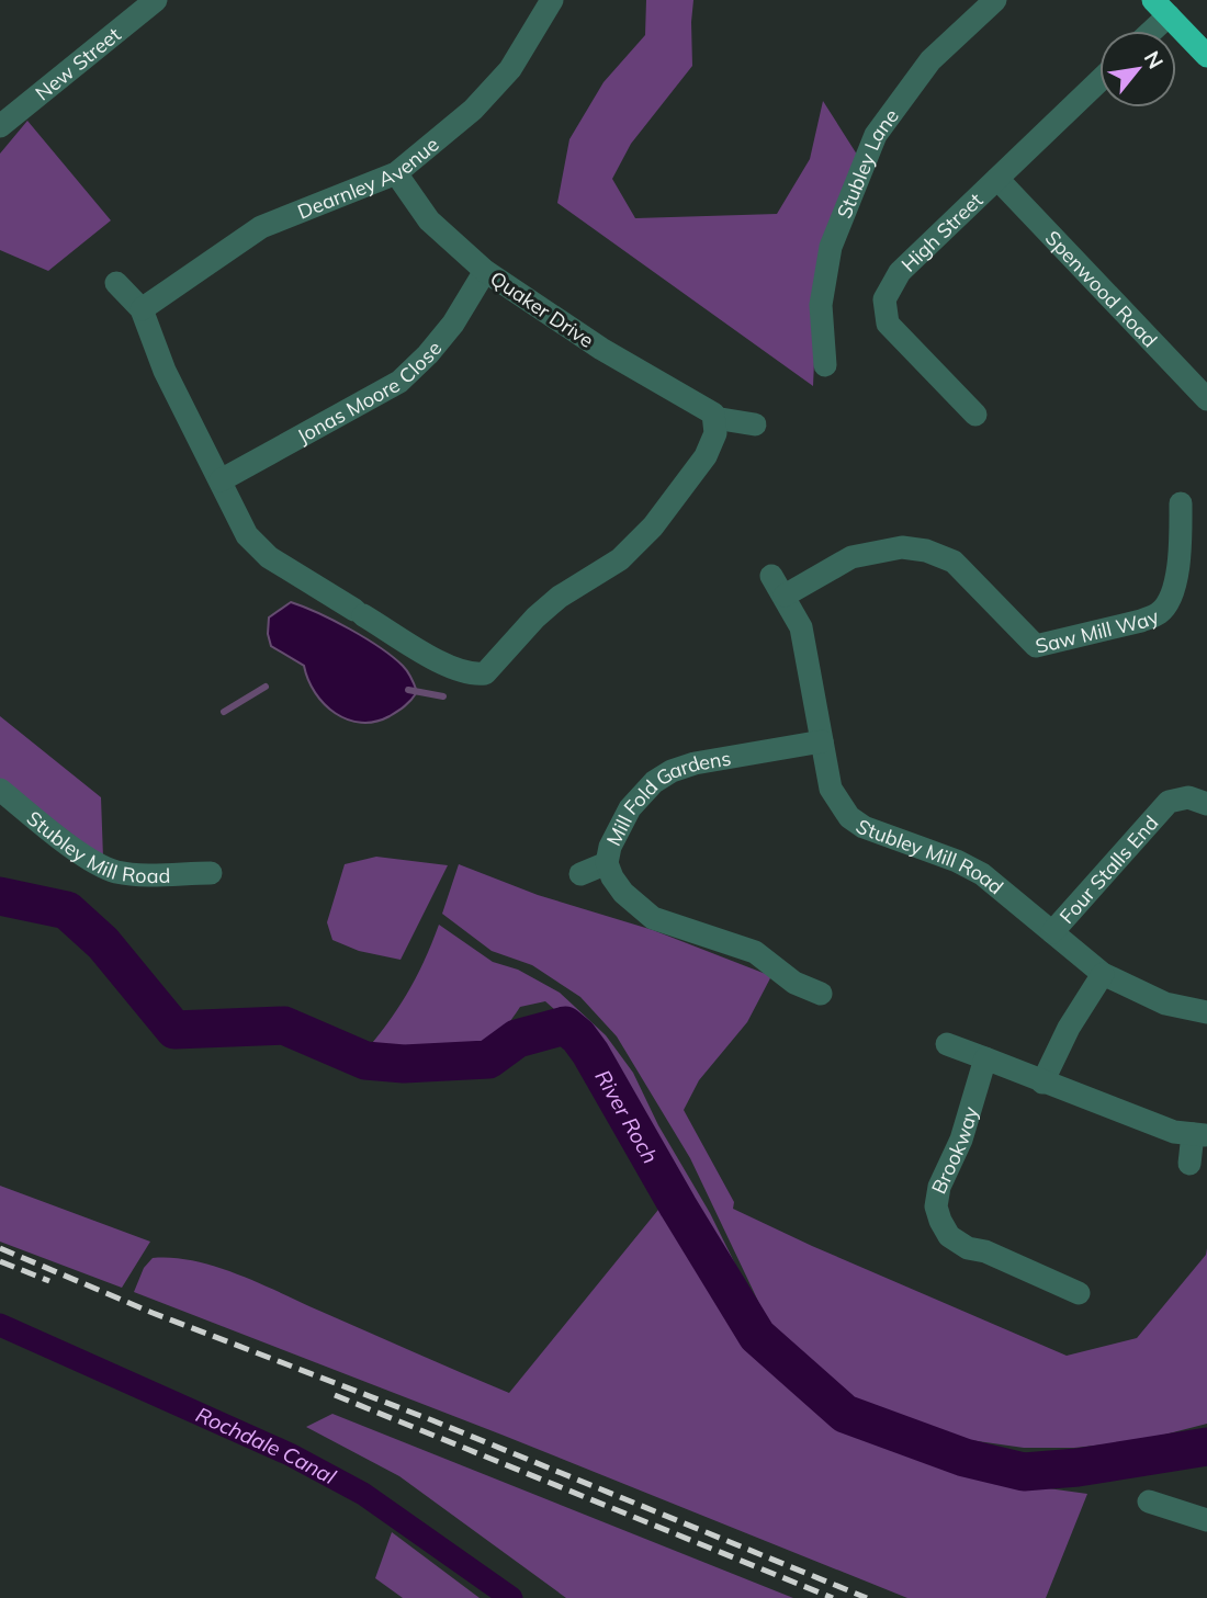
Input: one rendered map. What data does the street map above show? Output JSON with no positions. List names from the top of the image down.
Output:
{
  "streets": {
    "street": [
      "New Street",
      "Stubley Lane",
      "Dearnley Avenue",
      "High Street",
      "Spenwood Road",
      "Quaker Drive",
      "Jonas Moore Close",
      "Saw Mill Way",
      "Mill Fold Gardens",
      "Stubley Mill Road",
      "Four Stalls End",
      "Brookway"
    ]
  },
  "crossings": [
    ["Dearnley Avenue", "Quaker Drive"],
    ["High Street", "Spenwood Road"],
    ["Quaker Drive", "Jonas Moore Close"],
    ["Saw Mill Way", "Stubley Mill Road"],
    ["Mill Fold Gardens", "Stubley Mill Road"],
    ["Stubley Mill Road", "Four Stalls End"]
  ],
  "water": ["River Roch", "Rochdale Canal"],
  "north": "top right"
}
